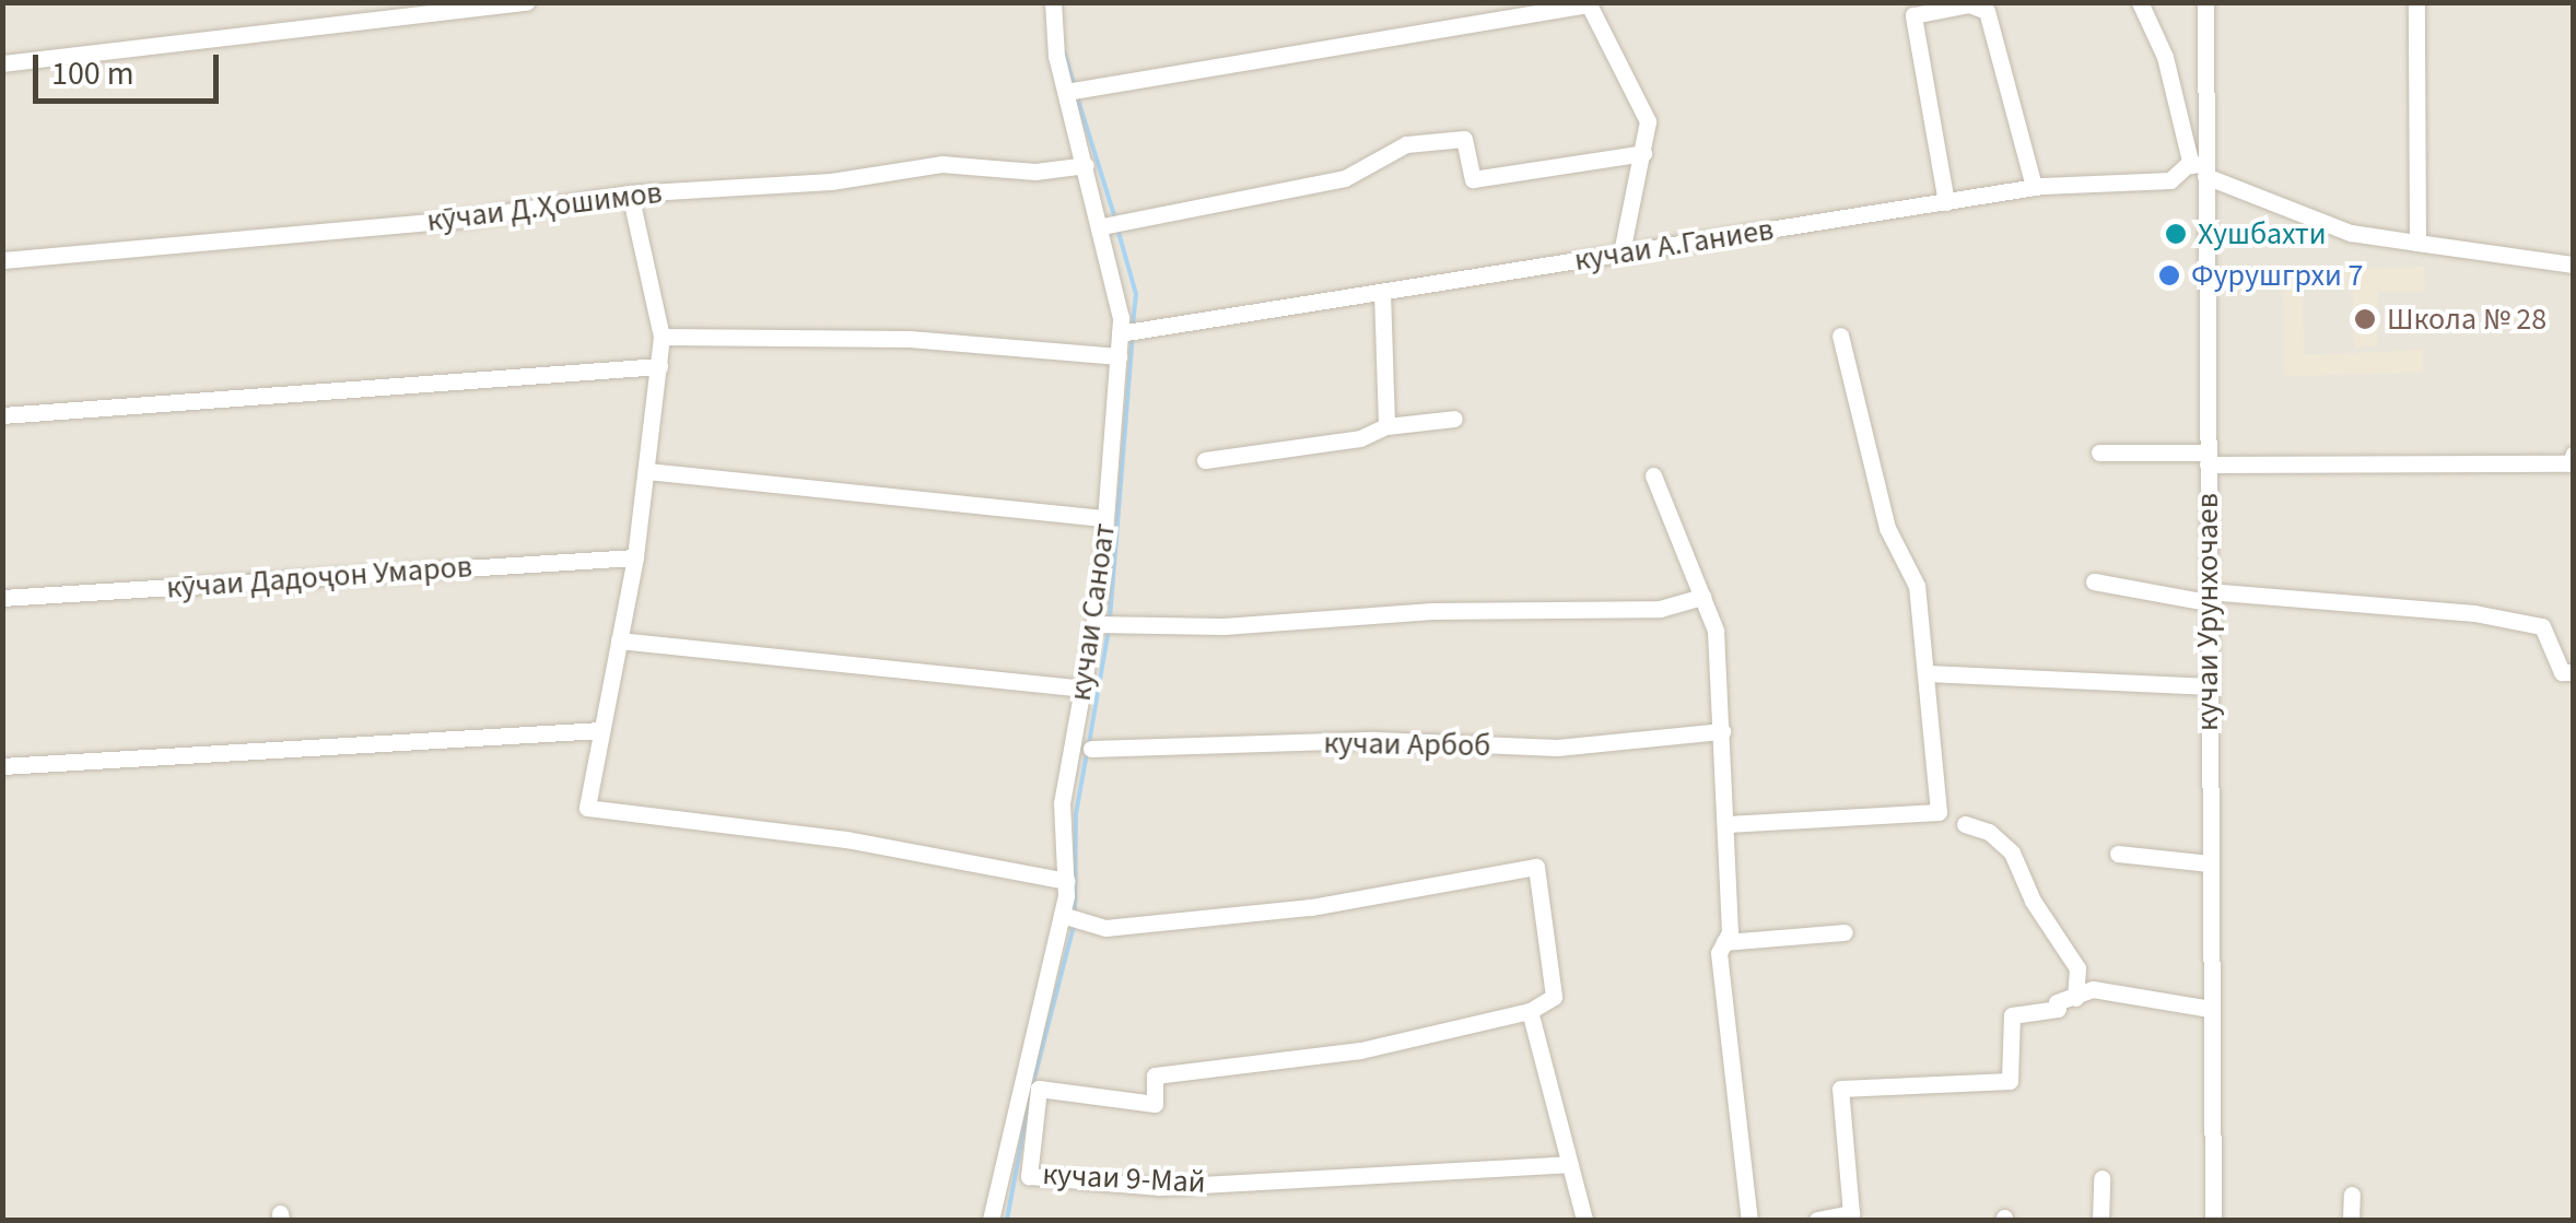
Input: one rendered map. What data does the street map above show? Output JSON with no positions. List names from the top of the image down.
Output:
{
  "streets": {
    "street": [
      "кӯчаи Д.Ҳошимов",
      "кучаи А.Ганиев",
      "кӯчаи Дадоҷон Умаров",
      "кучаи Саноат",
      "кучаи Урунхочаев",
      "кучаи Арбоб",
      "кучаи 9-Май"
    ]
  },
  "crossings": [
    ["кӯчаи Д.Ҳошимов", "кучаи Саноат"],
    ["кучаи А.Ганиев", "кучаи Саноат"],
    ["кучаи А.Ганиев", "кучаи Урунхочаев"]
  ],
  "places": ["Хушбахти", "Фурушгрхи 7", "Школа № 28"],
  "scale_bar": "100 m"
}
